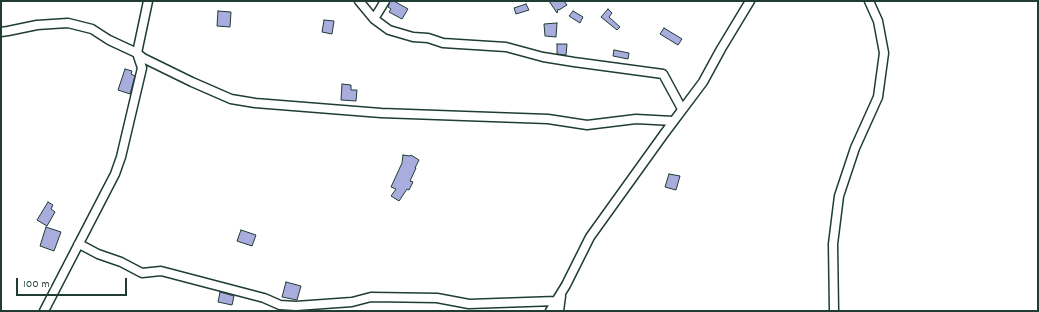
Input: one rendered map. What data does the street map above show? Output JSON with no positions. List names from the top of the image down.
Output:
{
  "scale_bar": "100 m"
}
